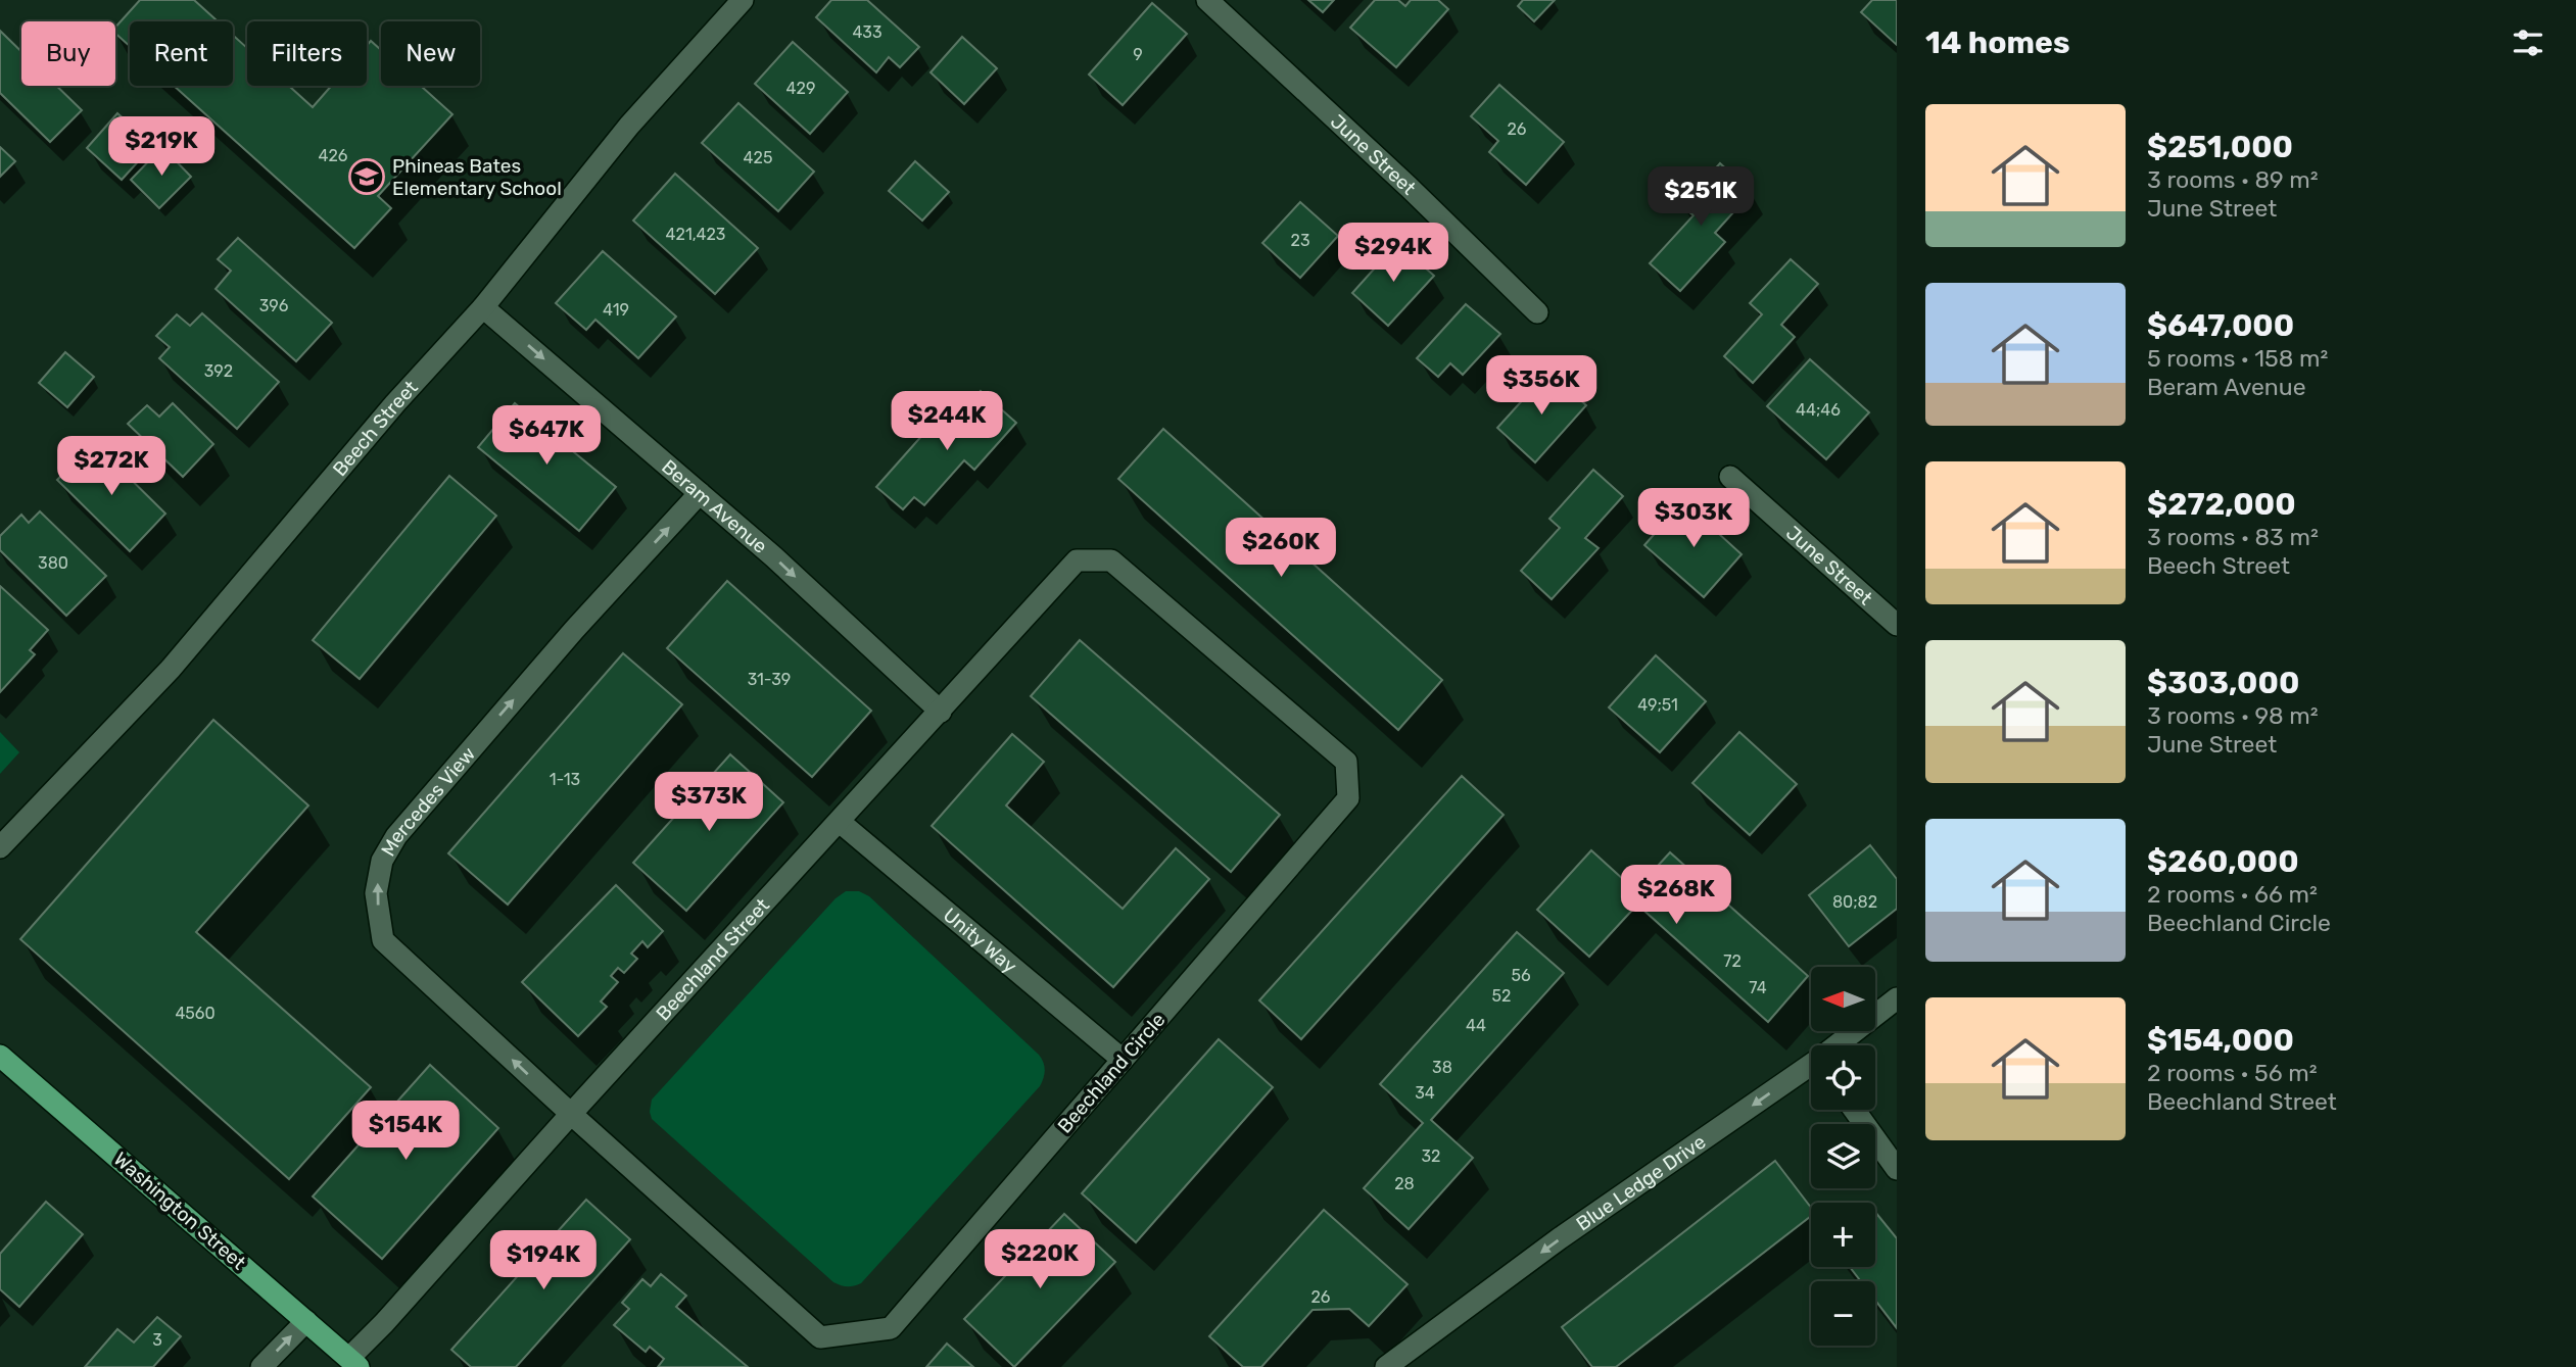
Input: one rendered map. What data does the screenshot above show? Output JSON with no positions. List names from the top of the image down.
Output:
{
  "streets": {
    "main road": ["Washington Street"],
    "street": [
      "June Street",
      "Beech Street",
      "Beram Avenue",
      "Mercedes View",
      "Unity Way",
      "Beechland Street",
      "Beechland Circle",
      "Blue Ledge Drive"
    ]
  },
  "crossings": [
    ["Beech Street", "Beram Avenue"],
    ["Beram Avenue", "Mercedes View"],
    ["Beram Avenue", "Beechland Street"],
    ["Mercedes View", "Beechland Street"],
    ["Mercedes View", "Beechland Circle"],
    ["Unity Way", "Beechland Street"],
    ["Unity Way", "Beechland Circle"],
    ["Beechland Street", "Beechland Circle"],
    ["Beechland Street", "Washington Street"]
  ],
  "one_way": ["Beram Avenue", "Blue Ledge Drive"],
  "places": {
    "school or university": ["Phineas Bates Elementary School"]
  },
  "house_numbers": [
    "433",
    "9",
    "429",
    "26",
    "426",
    "425",
    "421,423",
    "23",
    "396",
    "419",
    "392",
    "44;46",
    "380",
    "31-39",
    "49;51",
    "1-13",
    "80;82",
    "72",
    "56",
    "74",
    "52",
    "4560",
    "44",
    "38",
    "34",
    "32",
    "28",
    "26",
    "3"
  ],
  "north": "left",
  "page": {
    "heading": "14 homes",
    "chip": [
      "Buy",
      "Rent",
      "Filters",
      "New"
    ],
    "list": [
      {
        "name": "$251,000",
        "note": "3 rooms · 89 m² · June Street"
      },
      {
        "name": "$647,000",
        "note": "5 rooms · 158 m² · Beram Avenue"
      },
      {
        "name": "$272,000",
        "note": "3 rooms · 83 m² · Beech Street"
      },
      {
        "name": "$303,000",
        "note": "3 rooms · 98 m² · June Street"
      },
      {
        "name": "$260,000",
        "note": "2 rooms · 66 m² · Beechland Circle"
      },
      {
        "name": "$154,000",
        "note": "2 rooms · 56 m² · Beechland Street"
      }
    ],
    "price": [
      "$219K",
      "$251K",
      "$294K",
      "$356K",
      "$244K",
      "$647K",
      "$272K",
      "$303K",
      "$260K",
      "$373K",
      "$268K",
      "$154K",
      "$220K",
      "$194K"
    ],
    "map_buttons": ["+", "−"]
  }
}
